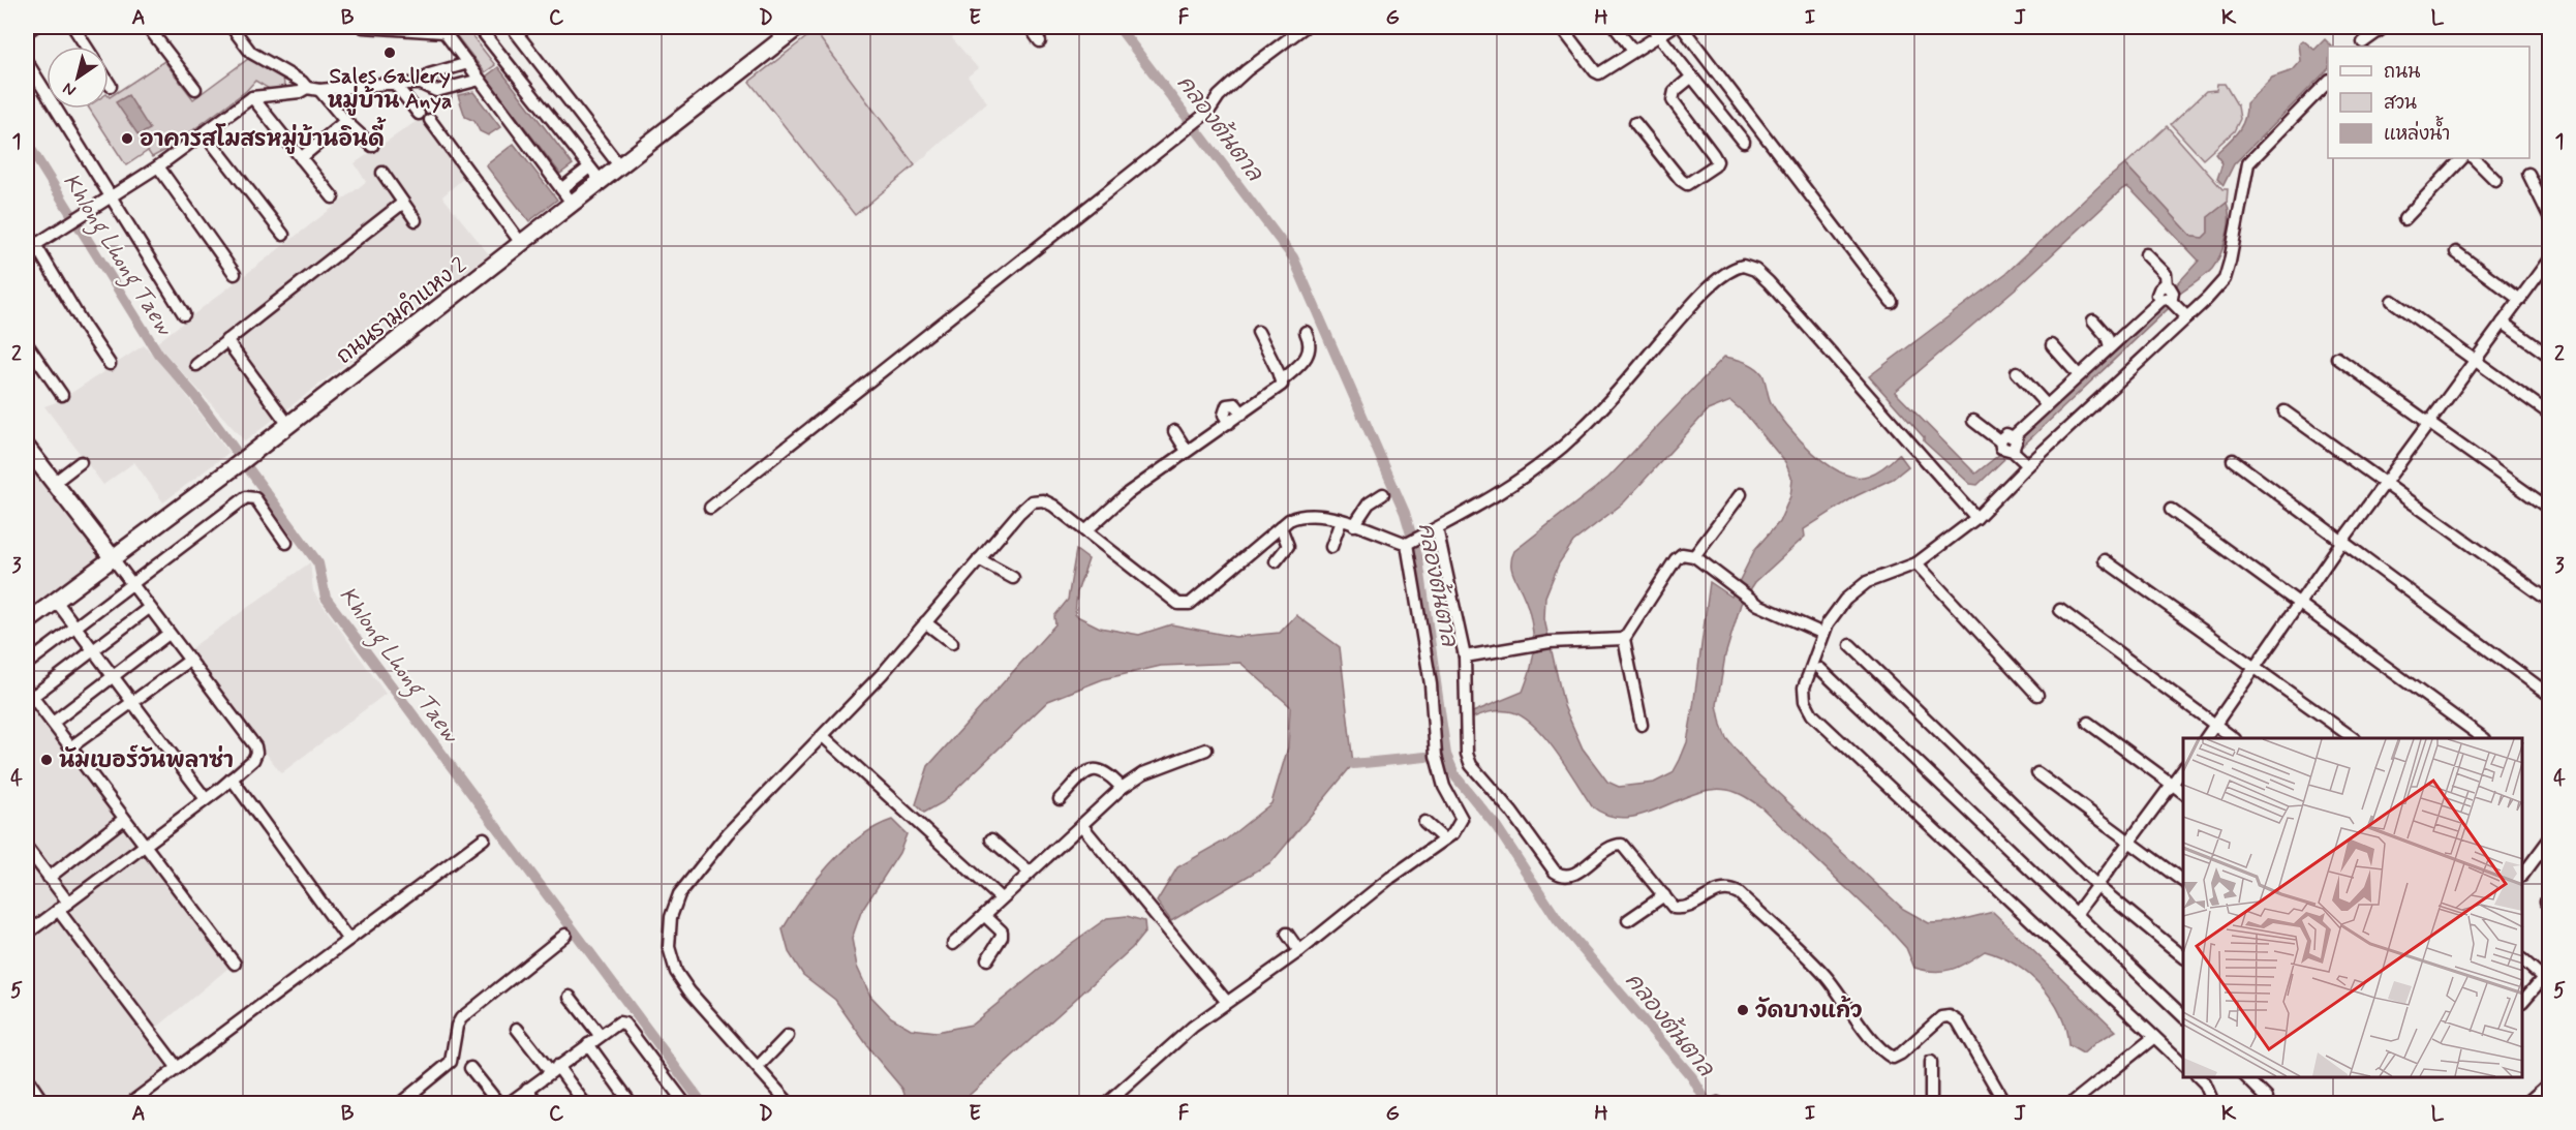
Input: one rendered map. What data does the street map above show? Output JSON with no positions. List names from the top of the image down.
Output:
{
  "streets": {
    "main road": ["ถนนรามคำแหง 2"]
  },
  "water": ["คลองต้นตาล", "Khlong Lhong Taew"],
  "places": [
    "Sales Gallery หมู่บ้าน Anya",
    "อาคารสโมสรหมู่บ้านอินดี้",
    "นัมเบอร์วันพลาซ่า",
    "วัดบางแก้ว"
  ],
  "legend": ["ถนน", "สวน", "แหล่งน้ำ"],
  "north": "bottom left",
  "grid": {
    "columns": [
      "A",
      "B",
      "C",
      "D",
      "E",
      "F",
      "G",
      "H",
      "I",
      "J",
      "K",
      "L"
    ],
    "rows": [
      "1",
      "2",
      "3",
      "4",
      "5"
    ]
  }
}
